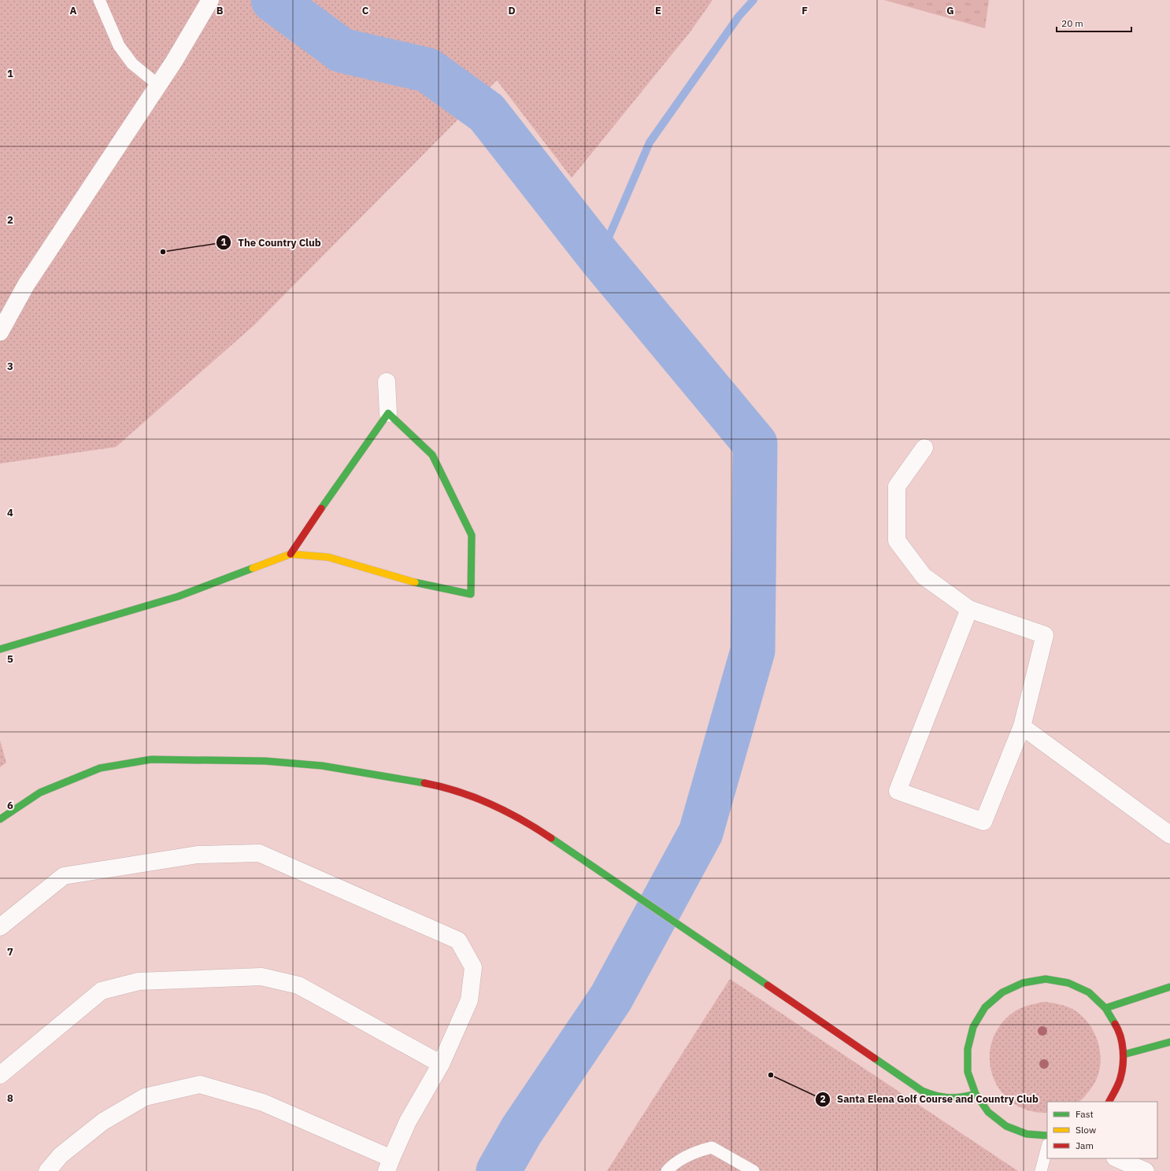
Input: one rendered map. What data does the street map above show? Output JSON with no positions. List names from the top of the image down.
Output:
{
  "places": ["The Country Club", "Santa Elena Golf Course and Country Club"],
  "legend": ["Fast", "Slow", "Jam"],
  "scale_bar": "20 m",
  "grid": {
    "columns": [
      "A",
      "B",
      "C",
      "D",
      "E",
      "F",
      "G"
    ],
    "rows": [
      "1",
      "2",
      "3",
      "4",
      "5",
      "6",
      "7",
      "8"
    ]
  }
}
